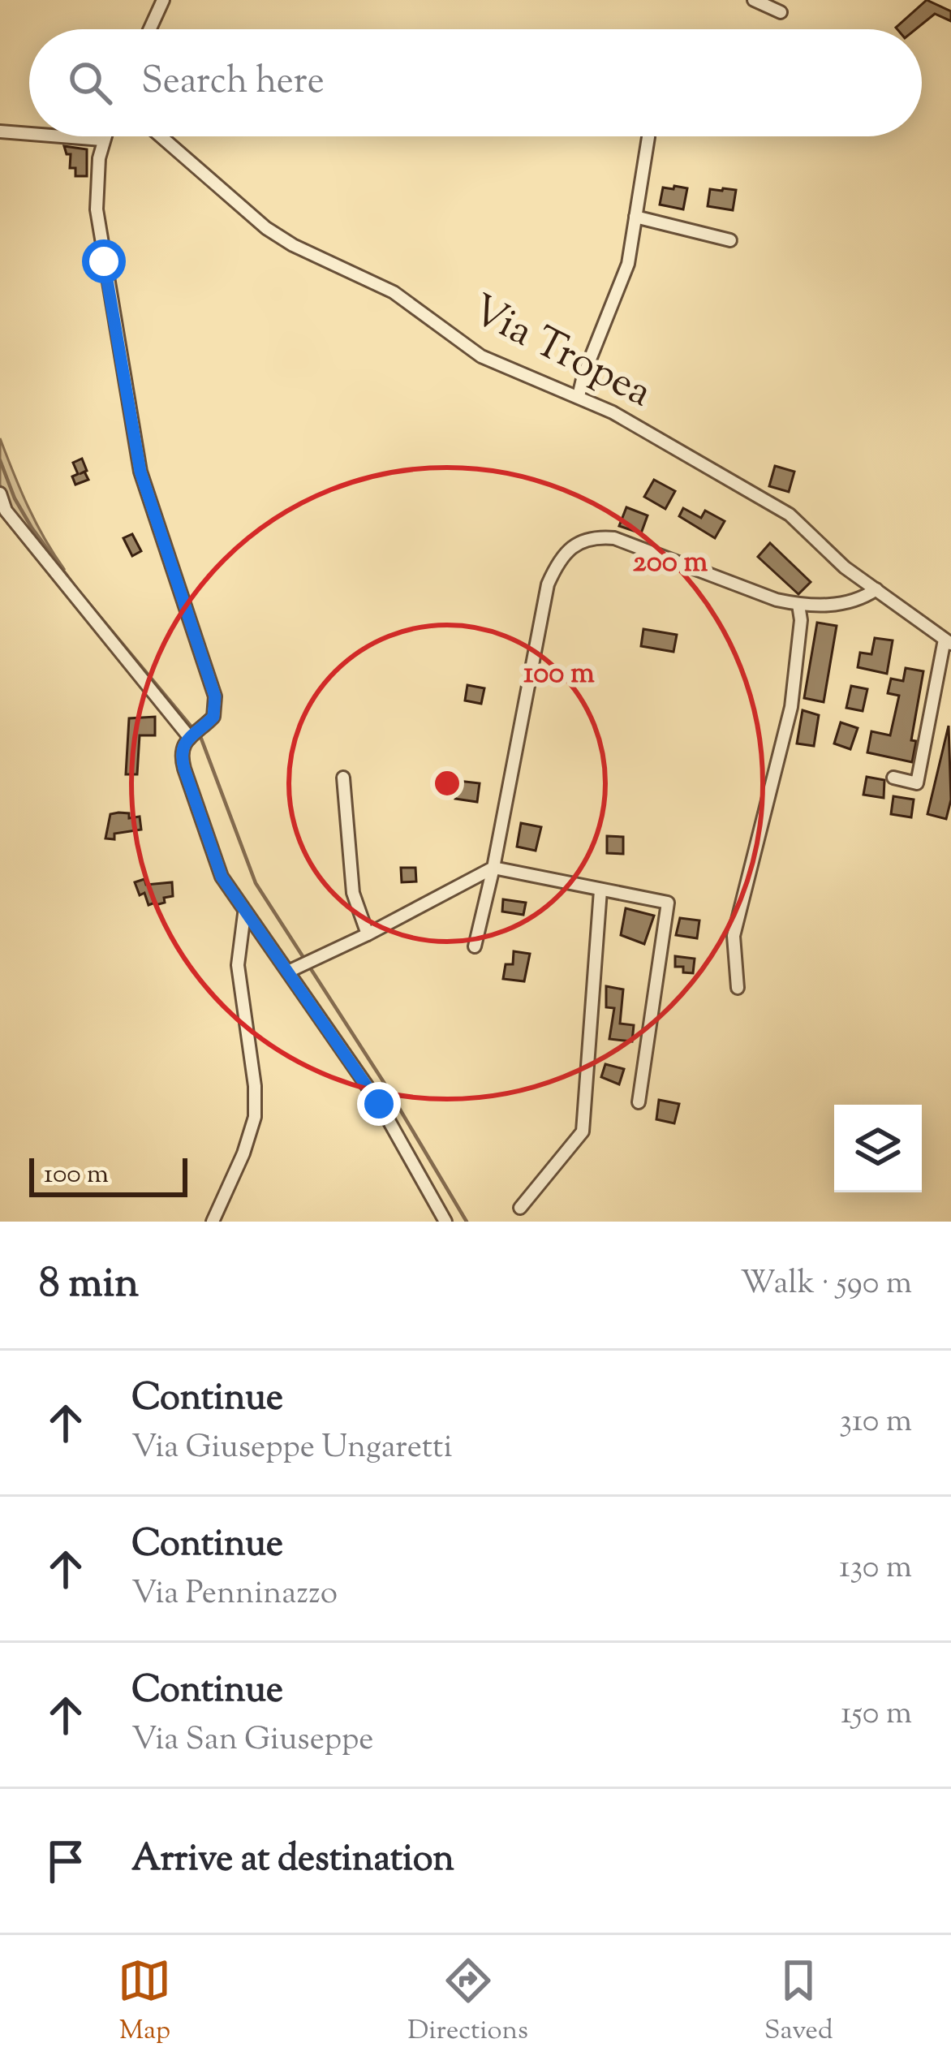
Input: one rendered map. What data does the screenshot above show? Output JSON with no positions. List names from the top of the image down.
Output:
{
  "streets": {
    "street": ["Via Tropea"]
  },
  "scale_bar": "100 m",
  "page": {
    "search": "Search here",
    "scale": "100 m",
    "heading": ["8 min", "Walk · 590 m"],
    "list": [
      ["Continue", "Via Giuseppe Ungaretti", "310 m"],
      ["Continue", "Via Penninazzo", "130 m"],
      ["Continue", "Via San Giuseppe", "150 m"],
      "Arrive at destination"
    ],
    "nav": ["Map", "Directions", "Saved"]
  },
  "rings": ["200 m", "100 m"]
}
